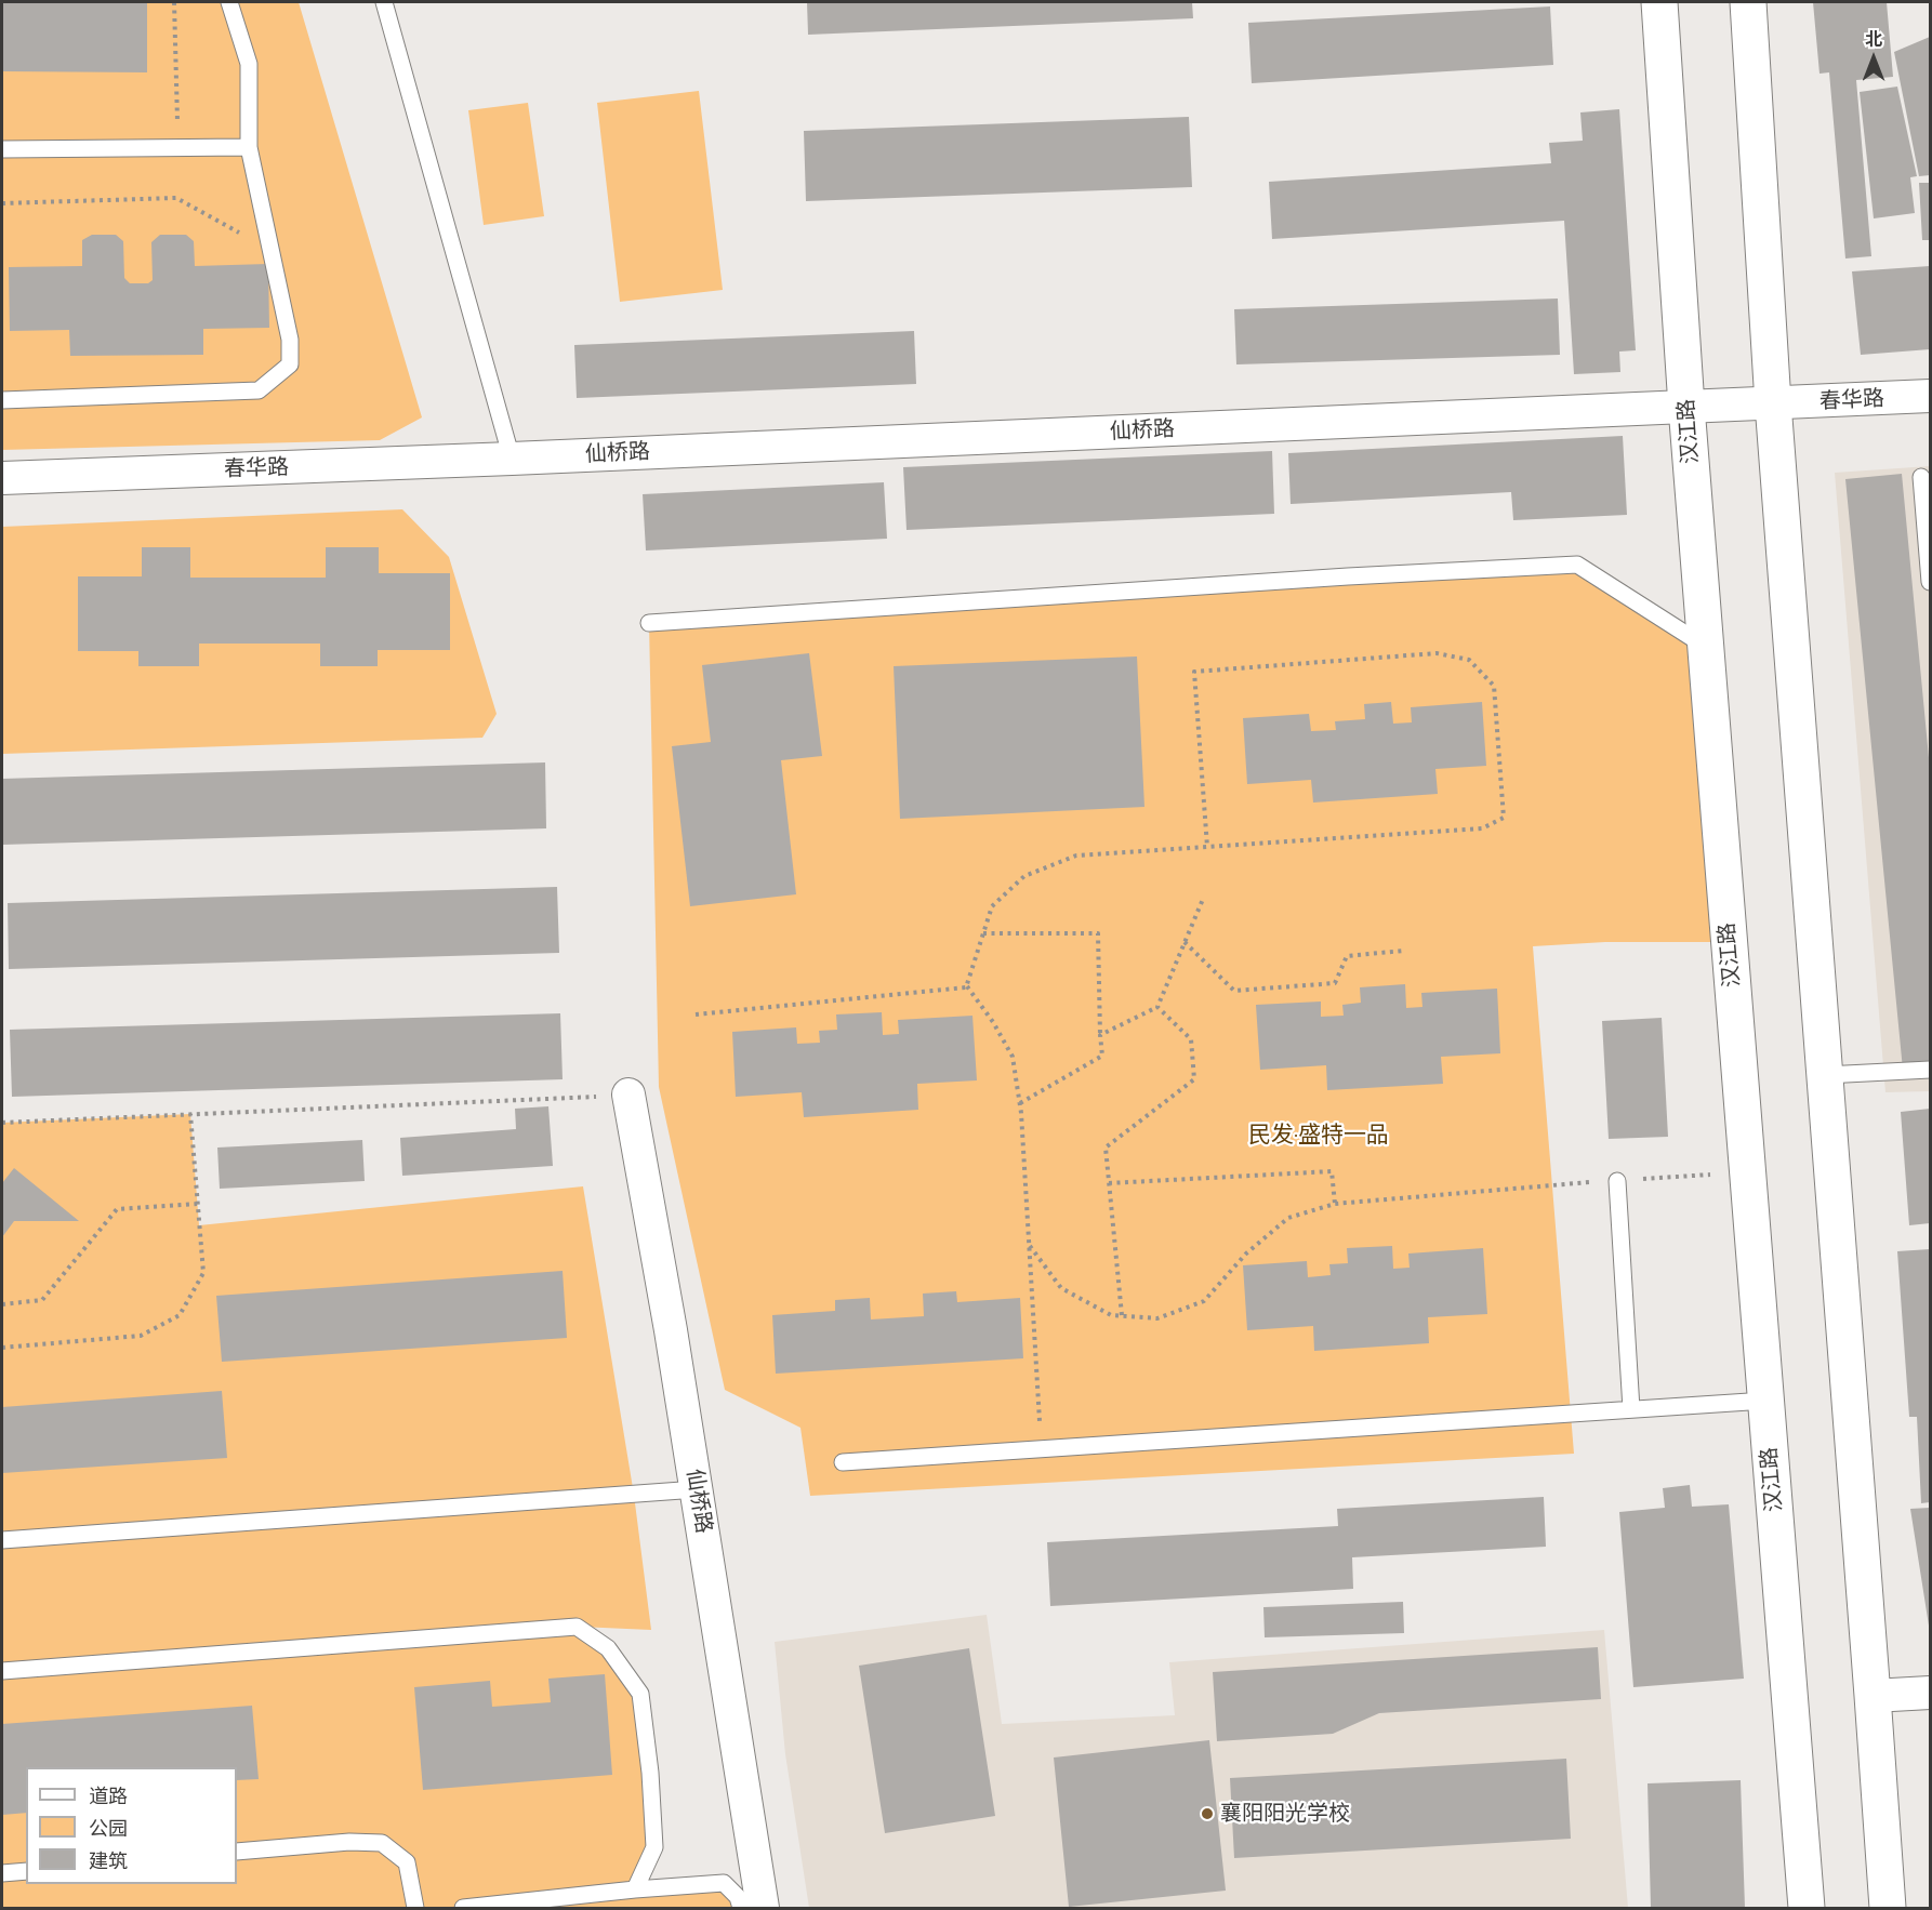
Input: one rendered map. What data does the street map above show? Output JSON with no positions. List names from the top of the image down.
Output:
{
  "streets": {
    "main road": ["汉江路"],
    "street": ["春华路", "仙桥路"]
  },
  "crossings": [
    ["春华路", "仙桥路"],
    ["仙桥路", "汉江路"]
  ],
  "districts": ["民发·盛特一品"],
  "places": ["襄阳阳光学校"],
  "legend": ["道路", "公园", "建筑"],
  "north": "top"
}
